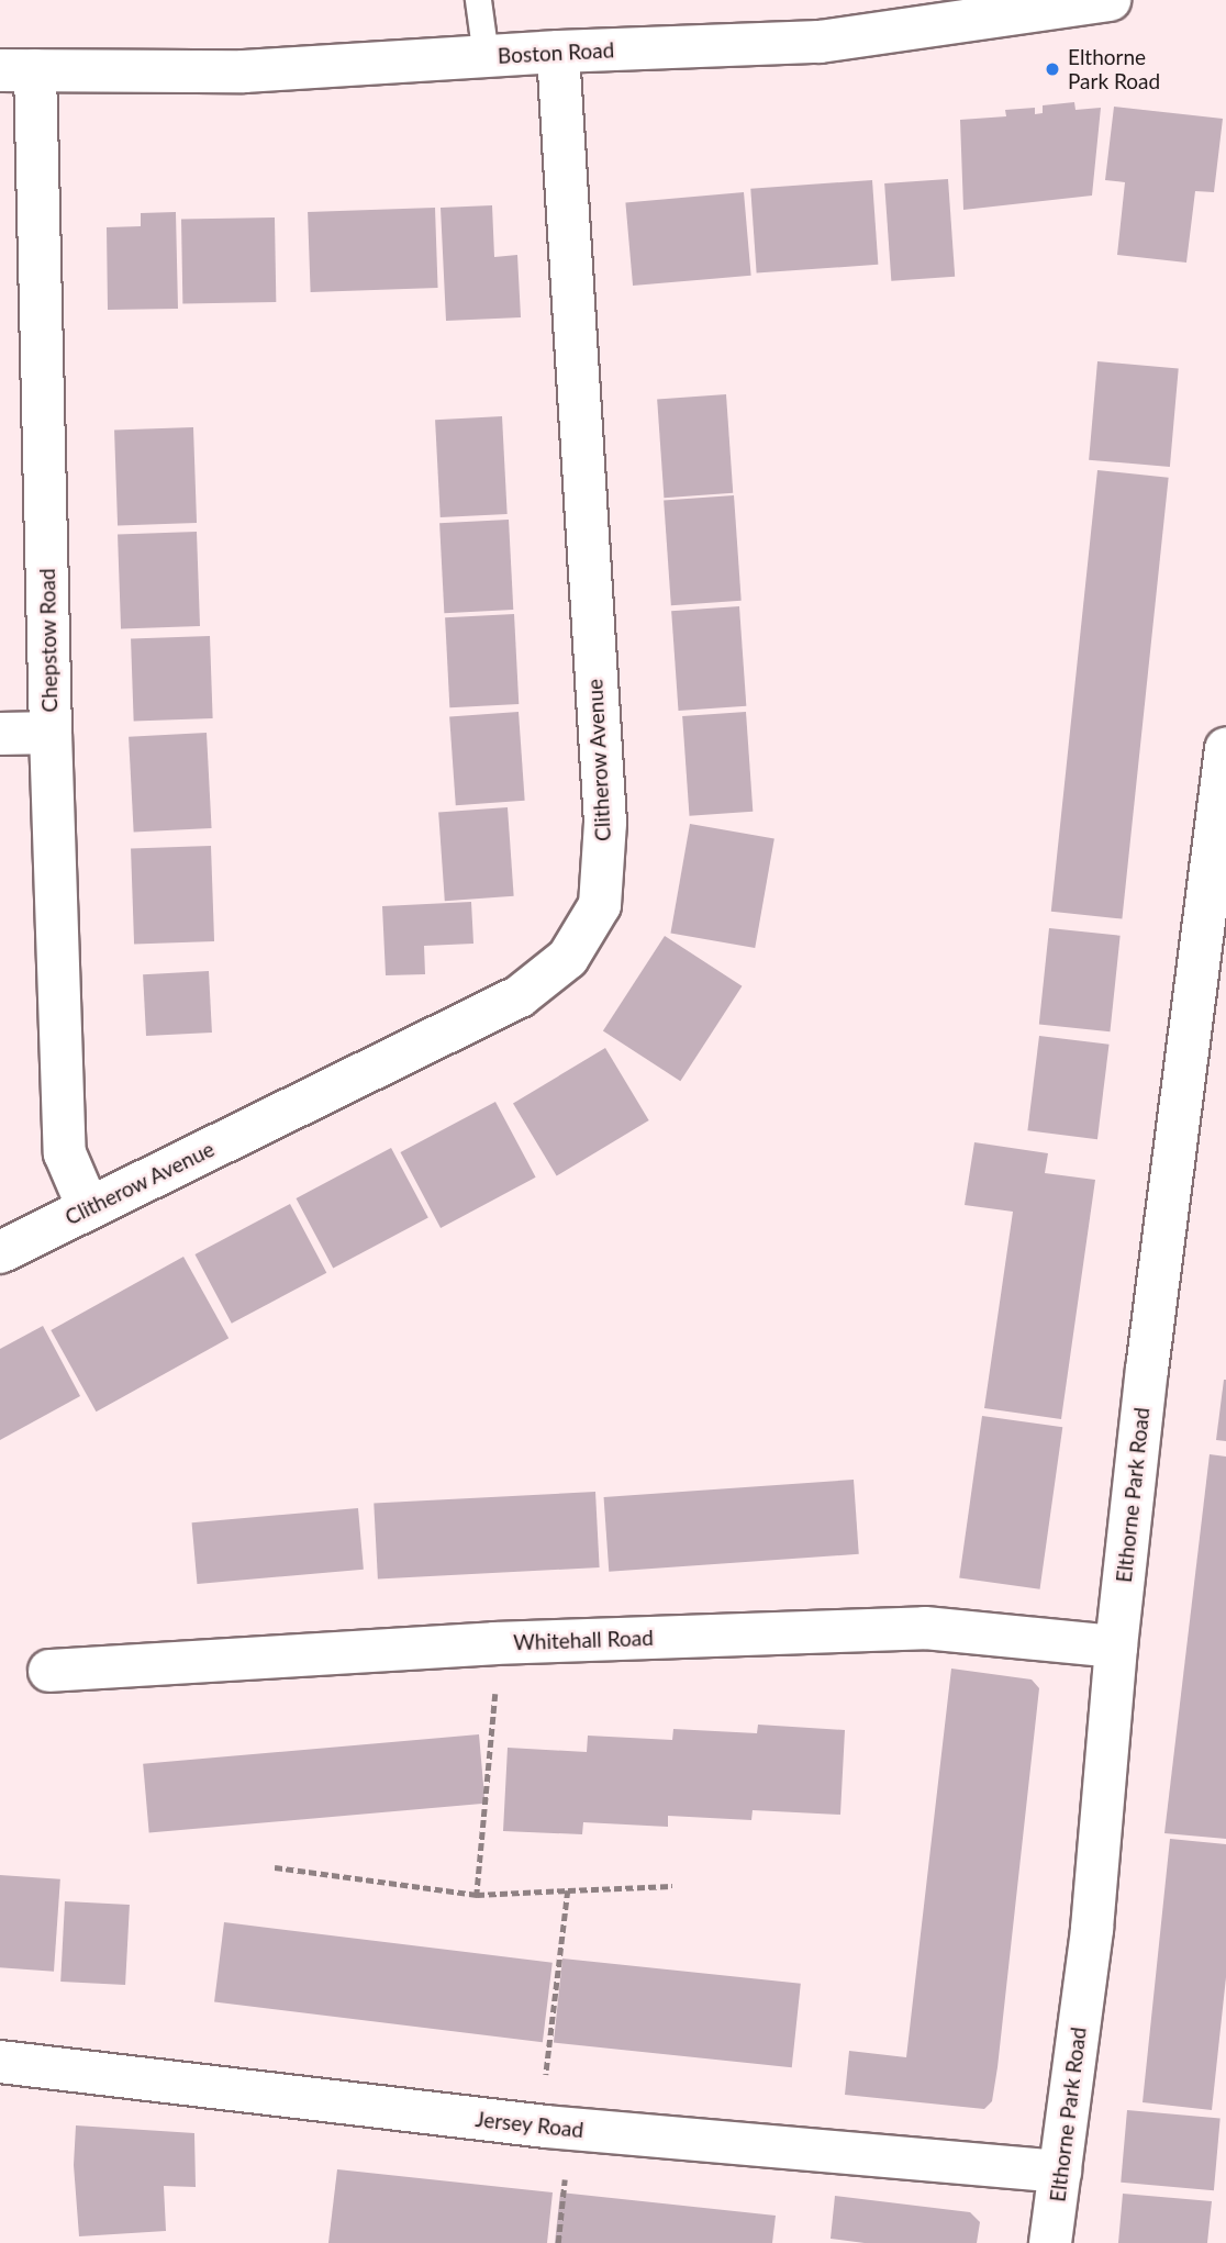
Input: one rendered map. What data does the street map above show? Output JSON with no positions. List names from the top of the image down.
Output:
{
  "streets": {
    "street": [
      "Boston Road",
      "Chepstow Road",
      "Clitherow Avenue",
      "Elthorne Park Road",
      "Whitehall Road",
      "Jersey Road"
    ]
  },
  "crossings": [
    ["Boston Road", "Chepstow Road"],
    ["Boston Road", "Clitherow Avenue"],
    ["Chepstow Road", "Clitherow Avenue"],
    ["Elthorne Park Road", "Whitehall Road"],
    ["Elthorne Park Road", "Jersey Road"]
  ],
  "places": ["Elthorne Park Road"]
}
